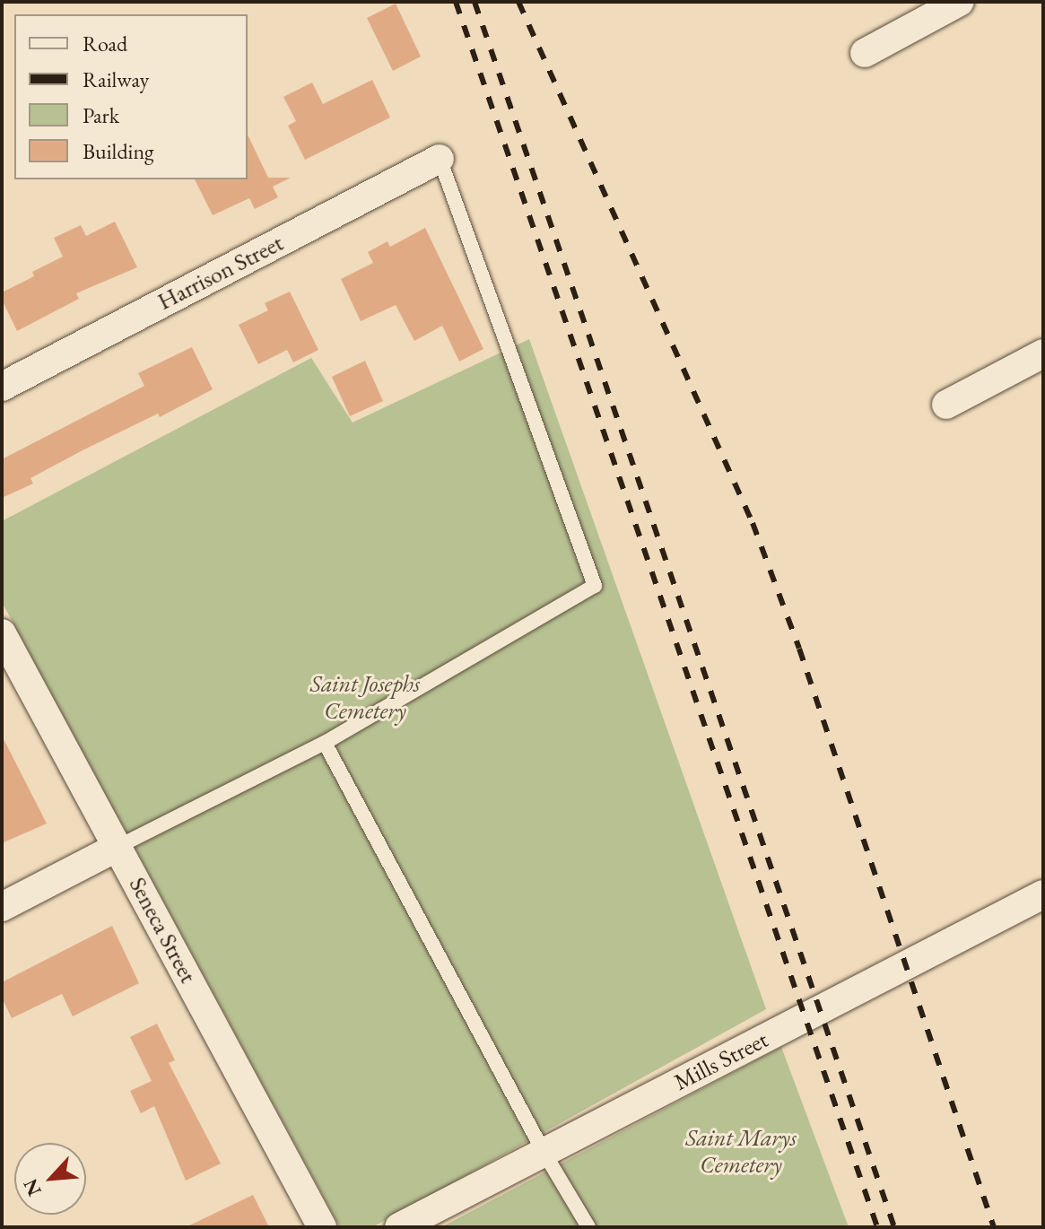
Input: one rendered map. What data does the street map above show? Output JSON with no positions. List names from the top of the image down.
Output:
{
  "streets": {
    "street": ["Harrison Street", "Seneca Street", "Mills Street"]
  },
  "parks": ["Saint Josephs Cemetery", "Saint Marys Cemetery"],
  "legend": [
    "Road",
    "Railway",
    "Park",
    "Building"
  ],
  "north": "bottom left"
}
